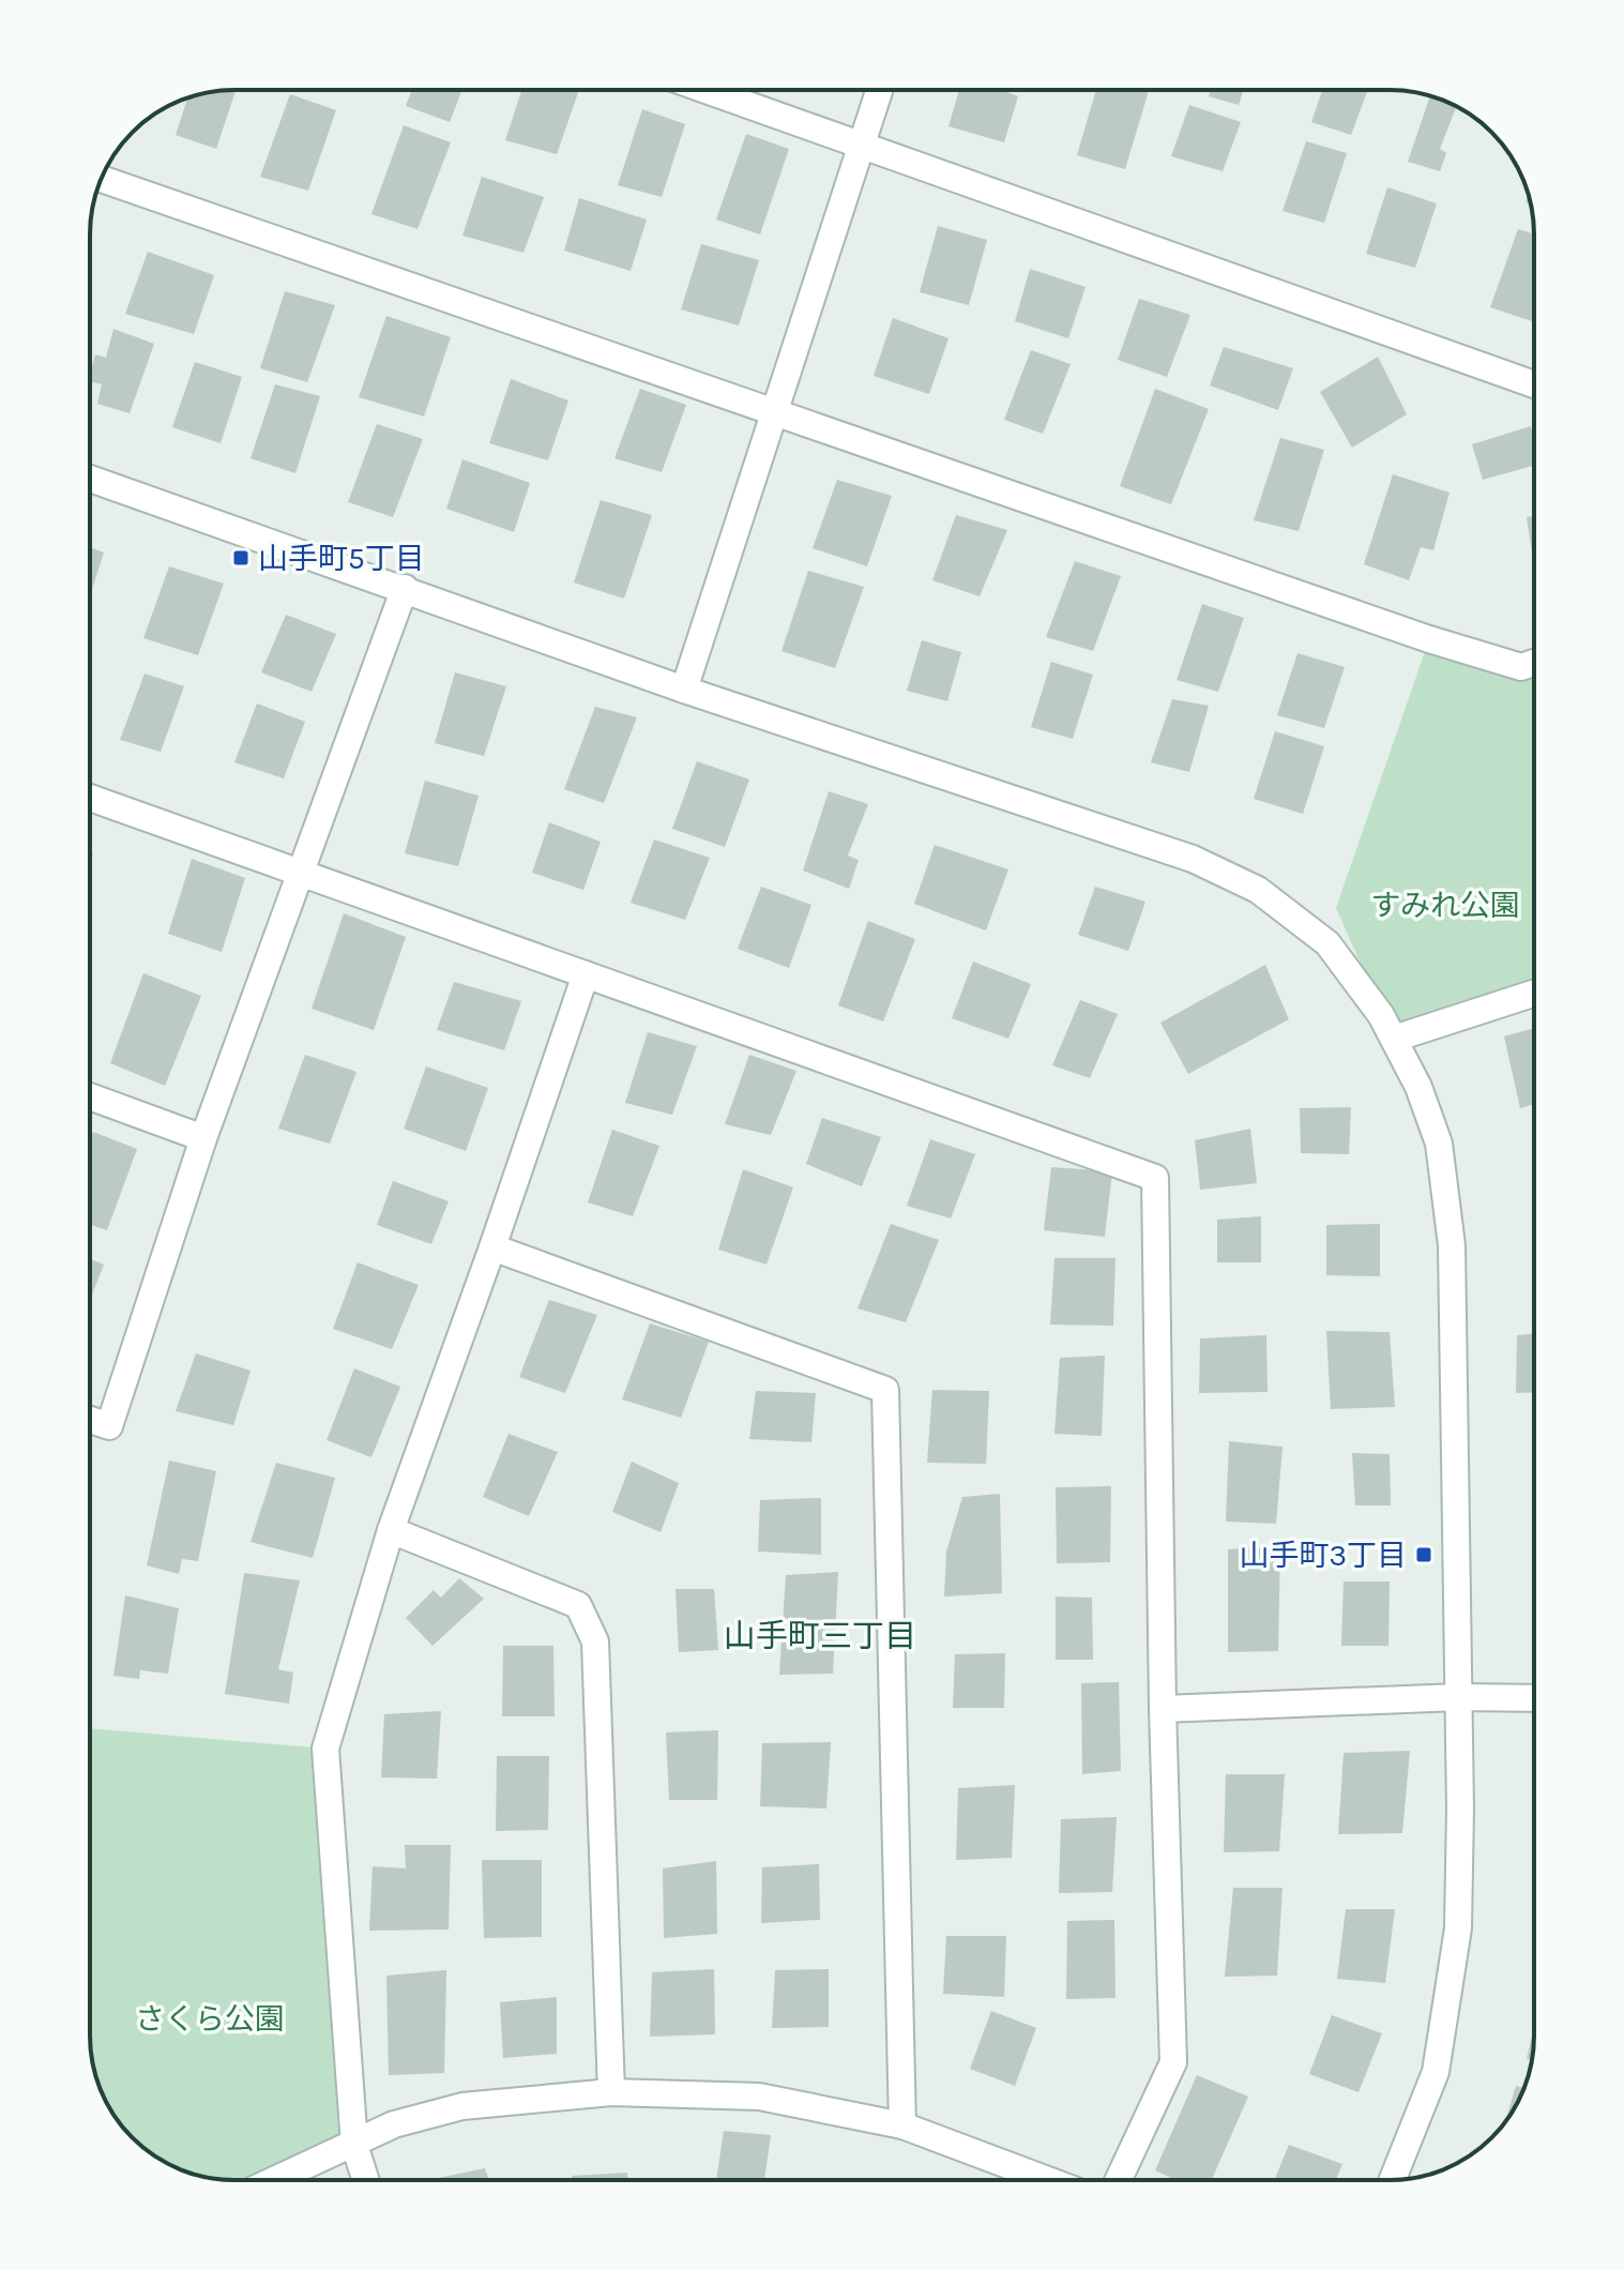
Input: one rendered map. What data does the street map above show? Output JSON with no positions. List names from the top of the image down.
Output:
{
  "districts": ["山手町三丁目"],
  "parks": ["すみれ公園", "さくら公園"],
  "places": {
    "transit": ["山手町5丁目", "山手町3丁目"]
  }
}
